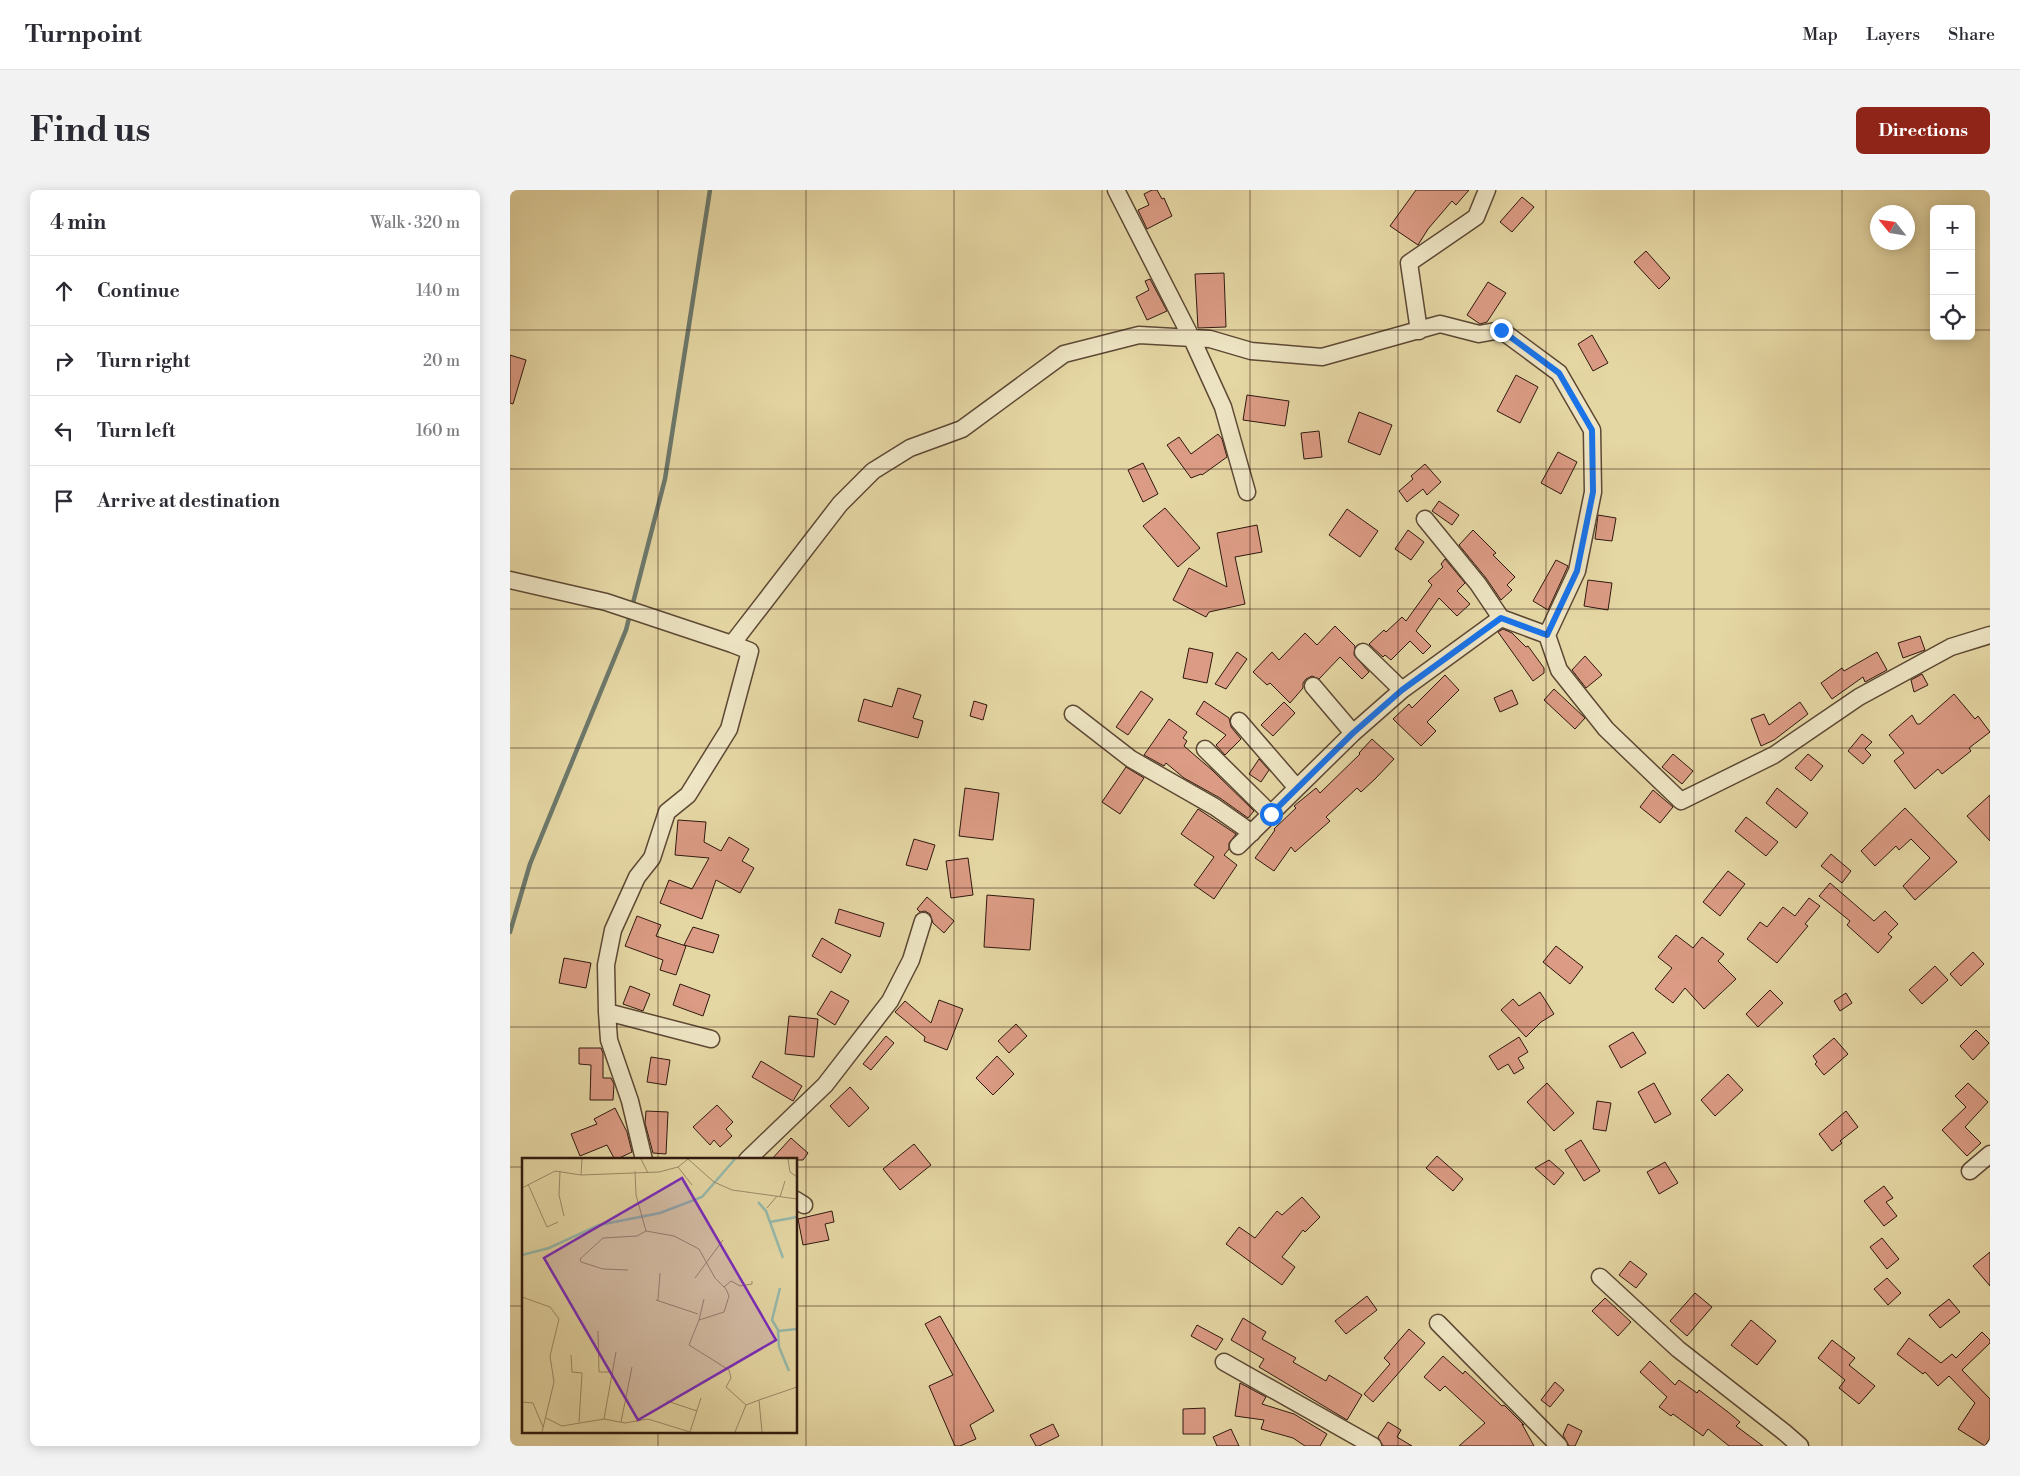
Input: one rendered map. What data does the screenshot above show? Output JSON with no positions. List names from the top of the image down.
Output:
{
  "north": "top left",
  "page": {
    "header": "Turnpoint",
    "nav": ["Map", "Layers", "Share"],
    "buttons": "Directions",
    "title": "Find us",
    "heading": ["4 min", "Walk · 320 m"],
    "map_buttons": ["+", "−"],
    "list": [
      ["Continue", "140 m"],
      ["Turn right", "20 m"],
      ["Turn left", "160 m"],
      "Arrive at destination"
    ]
  }
}
